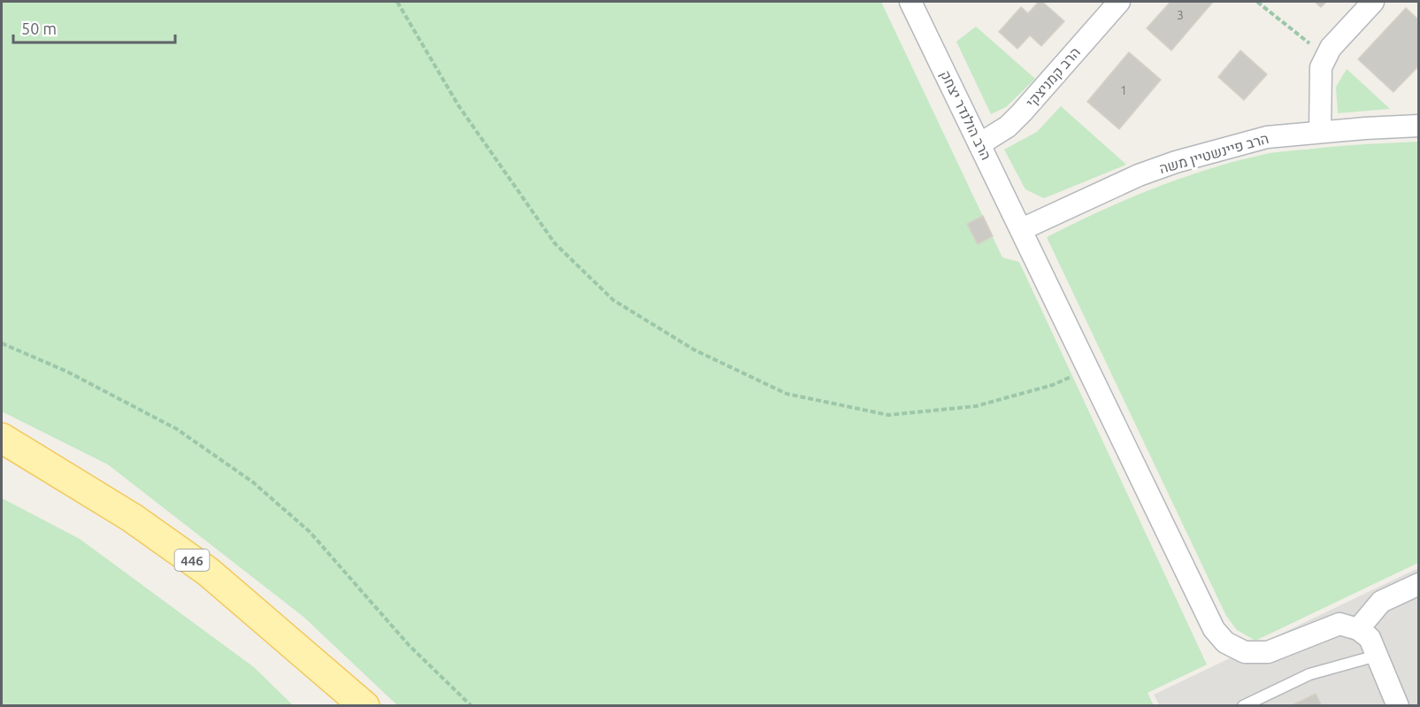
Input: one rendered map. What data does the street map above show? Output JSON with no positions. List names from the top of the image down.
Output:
{
  "streets": {
    "main road": ["446"],
    "street": ["הרב קמניצקי", "הרב הולנדר יצחק", "הרב פיינשטיין משה"]
  },
  "crossings": [
    ["הרב קמניצקי", "הרב הולנדר יצחק"],
    ["הרב הולנדר יצחק", "הרב פיינשטיין משה"]
  ],
  "house_numbers": ["3", "1"],
  "scale_bar": "50 m"
}
